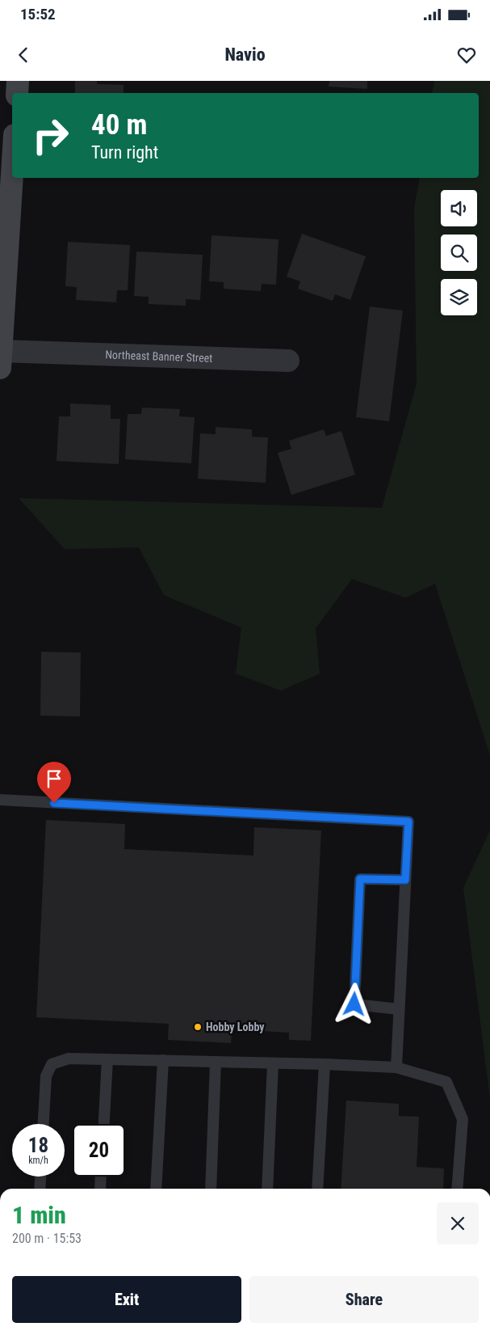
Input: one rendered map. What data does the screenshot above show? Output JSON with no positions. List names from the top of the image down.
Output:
{
  "streets": {
    "street": ["Northeast Banner Street"]
  },
  "places": ["Hobby Lobby"],
  "page": {
    "status": "15:52",
    "header": "Navio",
    "turn": ["40 m", "Turn right"],
    "speed": "18 km/h",
    "limit": "20",
    "heading": ["1 min", "200 m · 15:53"],
    "buttons": ["Exit", "Share"]
  }
}
